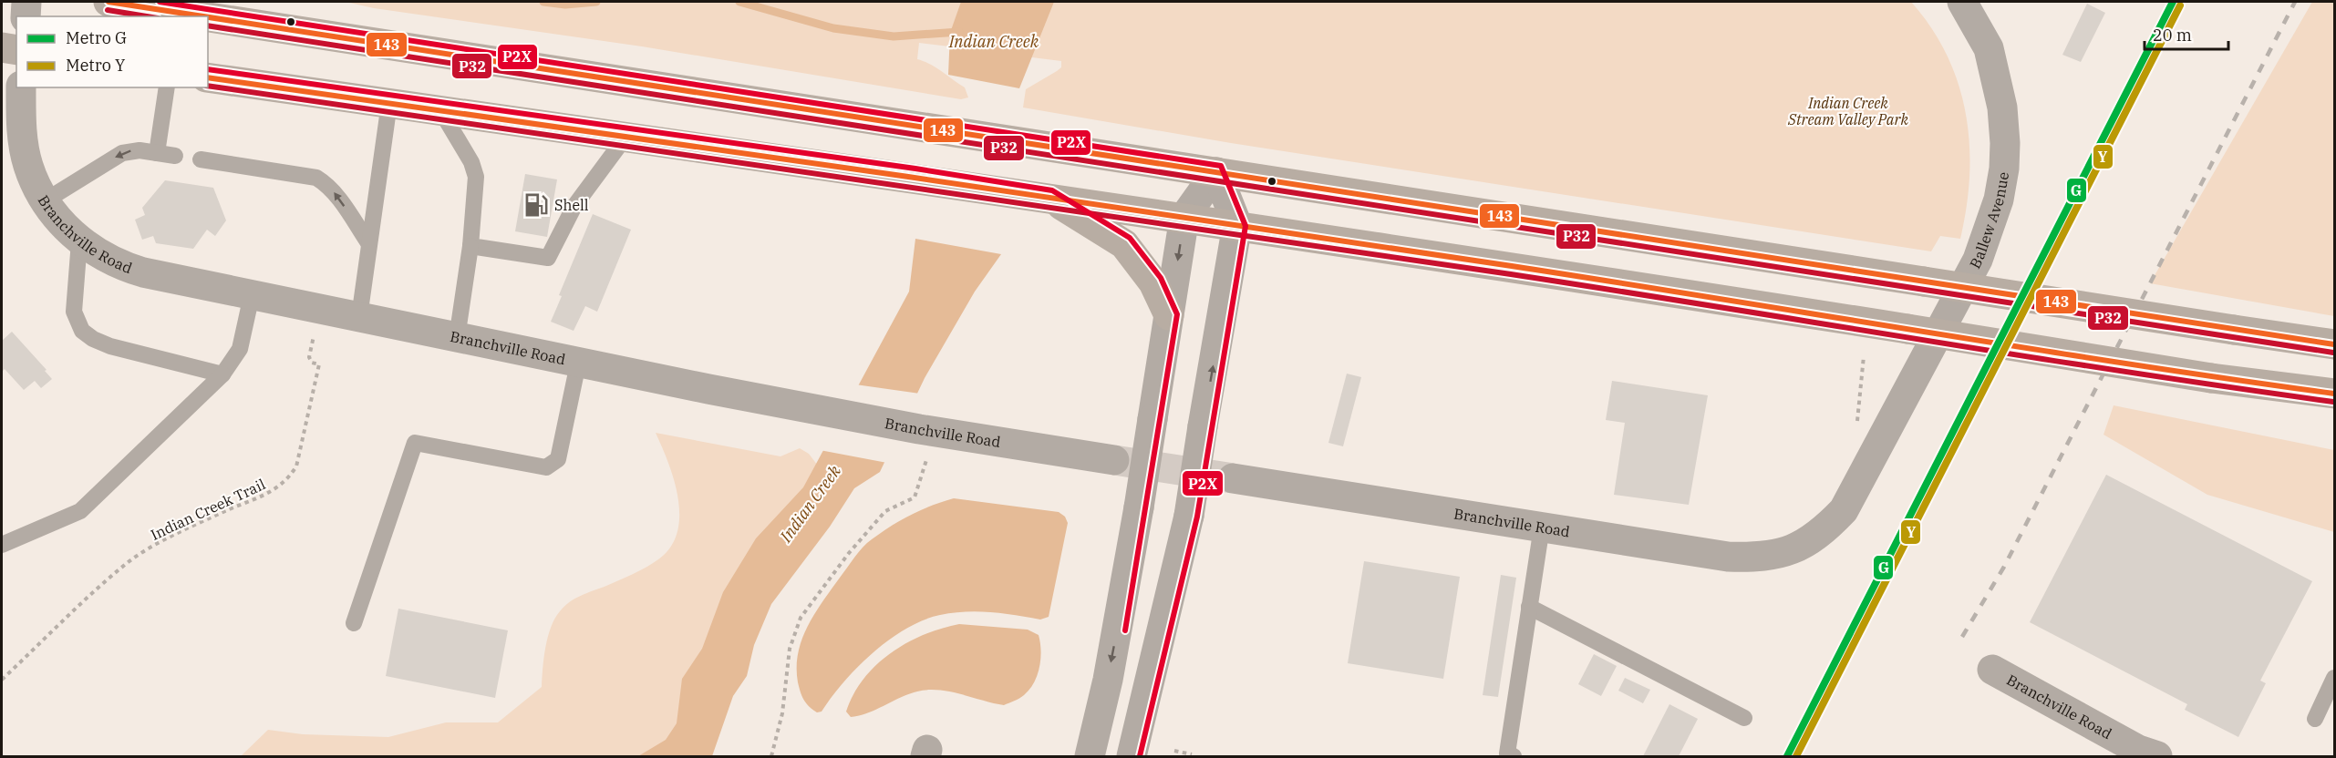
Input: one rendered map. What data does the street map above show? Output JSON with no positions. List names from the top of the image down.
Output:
{
  "streets": {
    "street": ["Ballew Avenue", "Branchville Road"],
    "path": ["Indian Creek Trail"]
  },
  "crossings": [
    ["Ballew Avenue", "Branchville Road"],
    ["Branchville Road", "Indian Creek Trail"]
  ],
  "water": ["Indian Creek"],
  "parks": ["Indian Creek Stream Valley Park"],
  "places": {
    "fuel station": ["Shell"]
  },
  "lines": [
    "metro line G",
    "transit line 143",
    "transit line P2X",
    "metro line Y",
    "transit line P32"
  ],
  "legend": ["Metro G", "Metro Y"],
  "scale_bar": "20 m"
}
